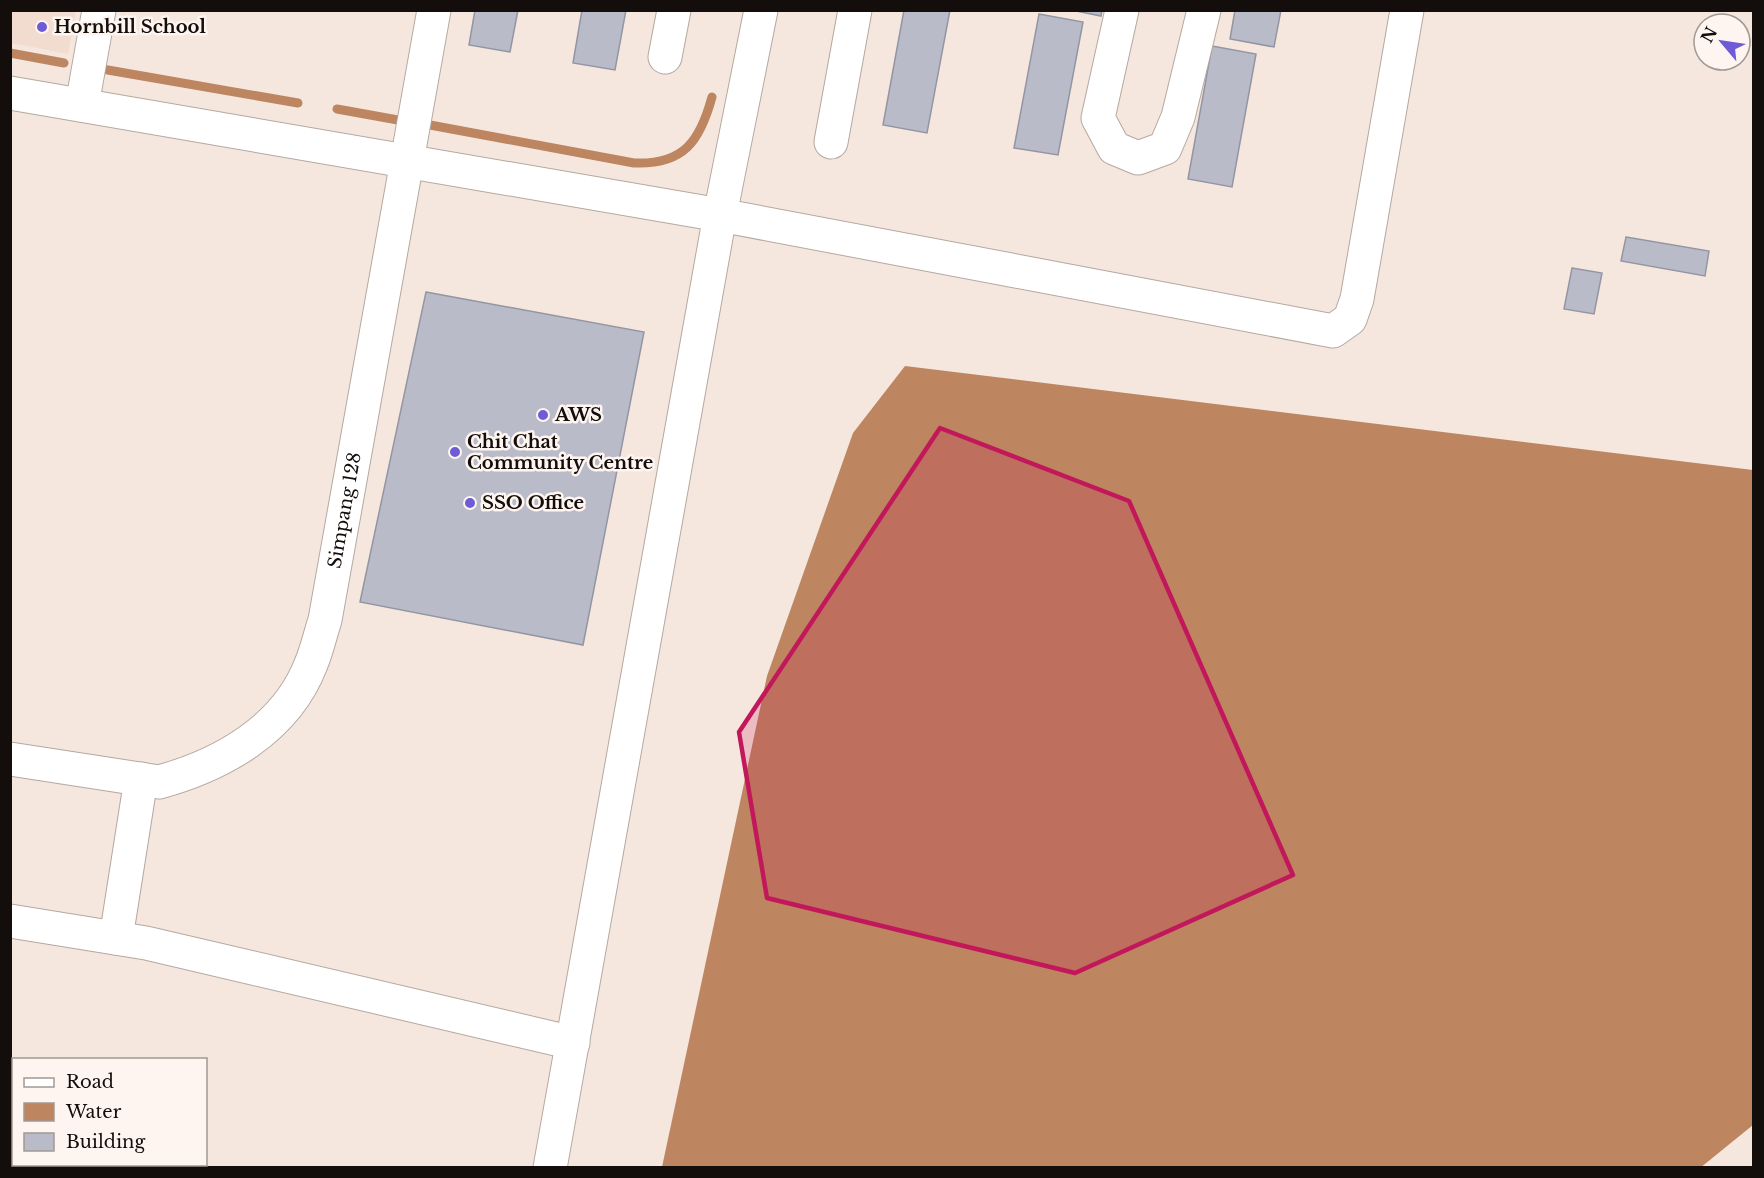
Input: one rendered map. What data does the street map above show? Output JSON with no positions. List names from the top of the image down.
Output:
{
  "streets": {
    "street": ["Simpang 128"]
  },
  "places": [
    "Hornbill School",
    "AWS",
    "Chit Chat Community Centre",
    "SSO Office"
  ],
  "legend": ["Road", "Water", "Building"],
  "north": "top left"
}
